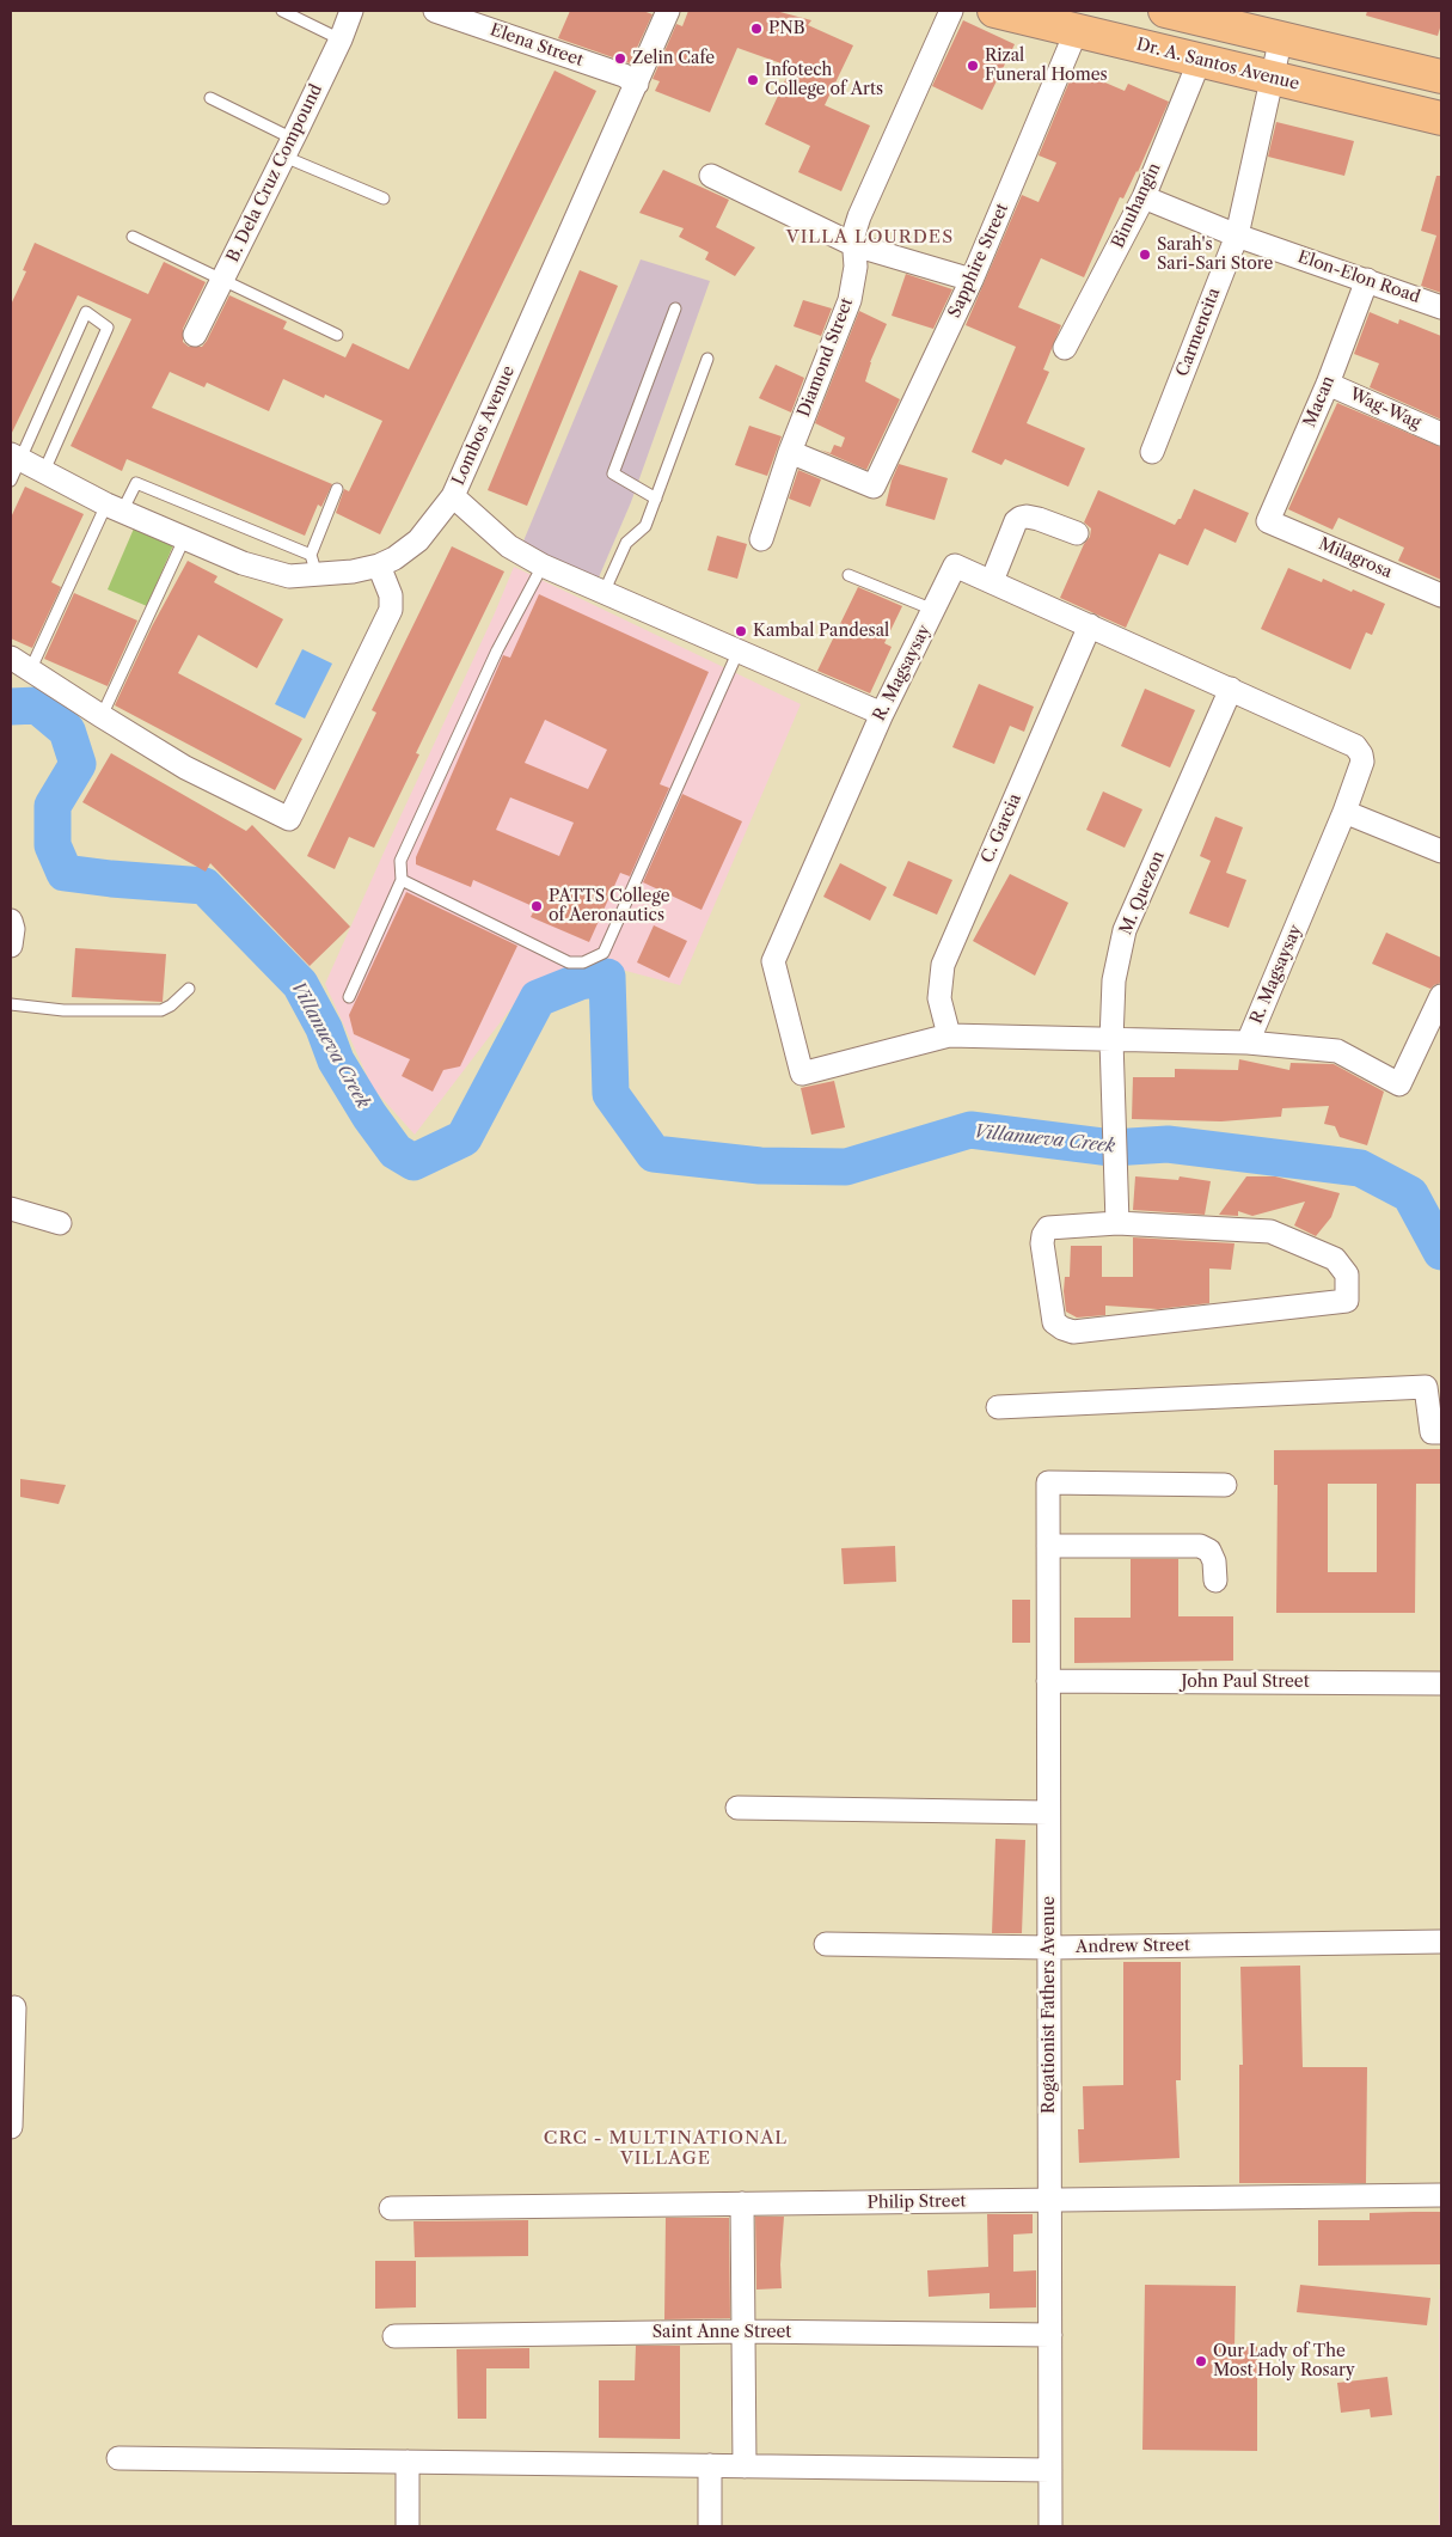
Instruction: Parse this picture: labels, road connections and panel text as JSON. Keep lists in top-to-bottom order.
{
  "streets": {
    "main road": ["Dr. A. Santos Avenue"],
    "street": [
      "Elena Street",
      "B. Dela Cruz Compound",
      "Binuhangin",
      "Sapphire Street",
      "Elon-Elon Road",
      "Carmencita",
      "Diamond Street",
      "Macan",
      "Wag-Wag",
      "Lombos Avenue",
      "Milagrosa",
      "R. Magsaysay",
      "C. Garcia",
      "M. Quezon",
      "John Paul Street",
      "Andrew Street",
      "Rogationist Fathers Avenue",
      "Philip Street",
      "Saint Anne Street"
    ]
  },
  "crossings": [
    ["Elena Street", "Lombos Avenue"],
    ["Dr. A. Santos Avenue", "Binuhangin"],
    ["Dr. A. Santos Avenue", "Sapphire Street"],
    ["Dr. A. Santos Avenue", "Carmencita"],
    ["Binuhangin", "Elon-Elon Road"],
    ["Sapphire Street", "Diamond Street"],
    ["Elon-Elon Road", "Carmencita"],
    ["Elon-Elon Road", "Macan"],
    ["Macan", "Wag-Wag"],
    ["Macan", "Milagrosa"],
    ["Lombos Avenue", "R. Magsaysay"],
    ["R. Magsaysay", "C. Garcia"],
    ["R. Magsaysay", "M. Quezon"],
    ["John Paul Street", "Rogationist Fathers Avenue"],
    ["Andrew Street", "Rogationist Fathers Avenue"],
    ["Rogationist Fathers Avenue", "Philip Street"],
    ["Rogationist Fathers Avenue", "Saint Anne Street"]
  ],
  "districts": ["VILLA LOURDES", "CRC - MULTINATIONAL VILLAGE"],
  "water": ["Villanueva Creek"],
  "places": [
    "PNB",
    "Zelin Cafe",
    "Rizal Funeral Homes",
    "Infotech College of Arts",
    "Sarah's Sari-Sari Store",
    "Kambal Pandesal",
    "PATTS College of Aeronautics",
    "Our Lady of The Most Holy Rosary"
  ]
}
